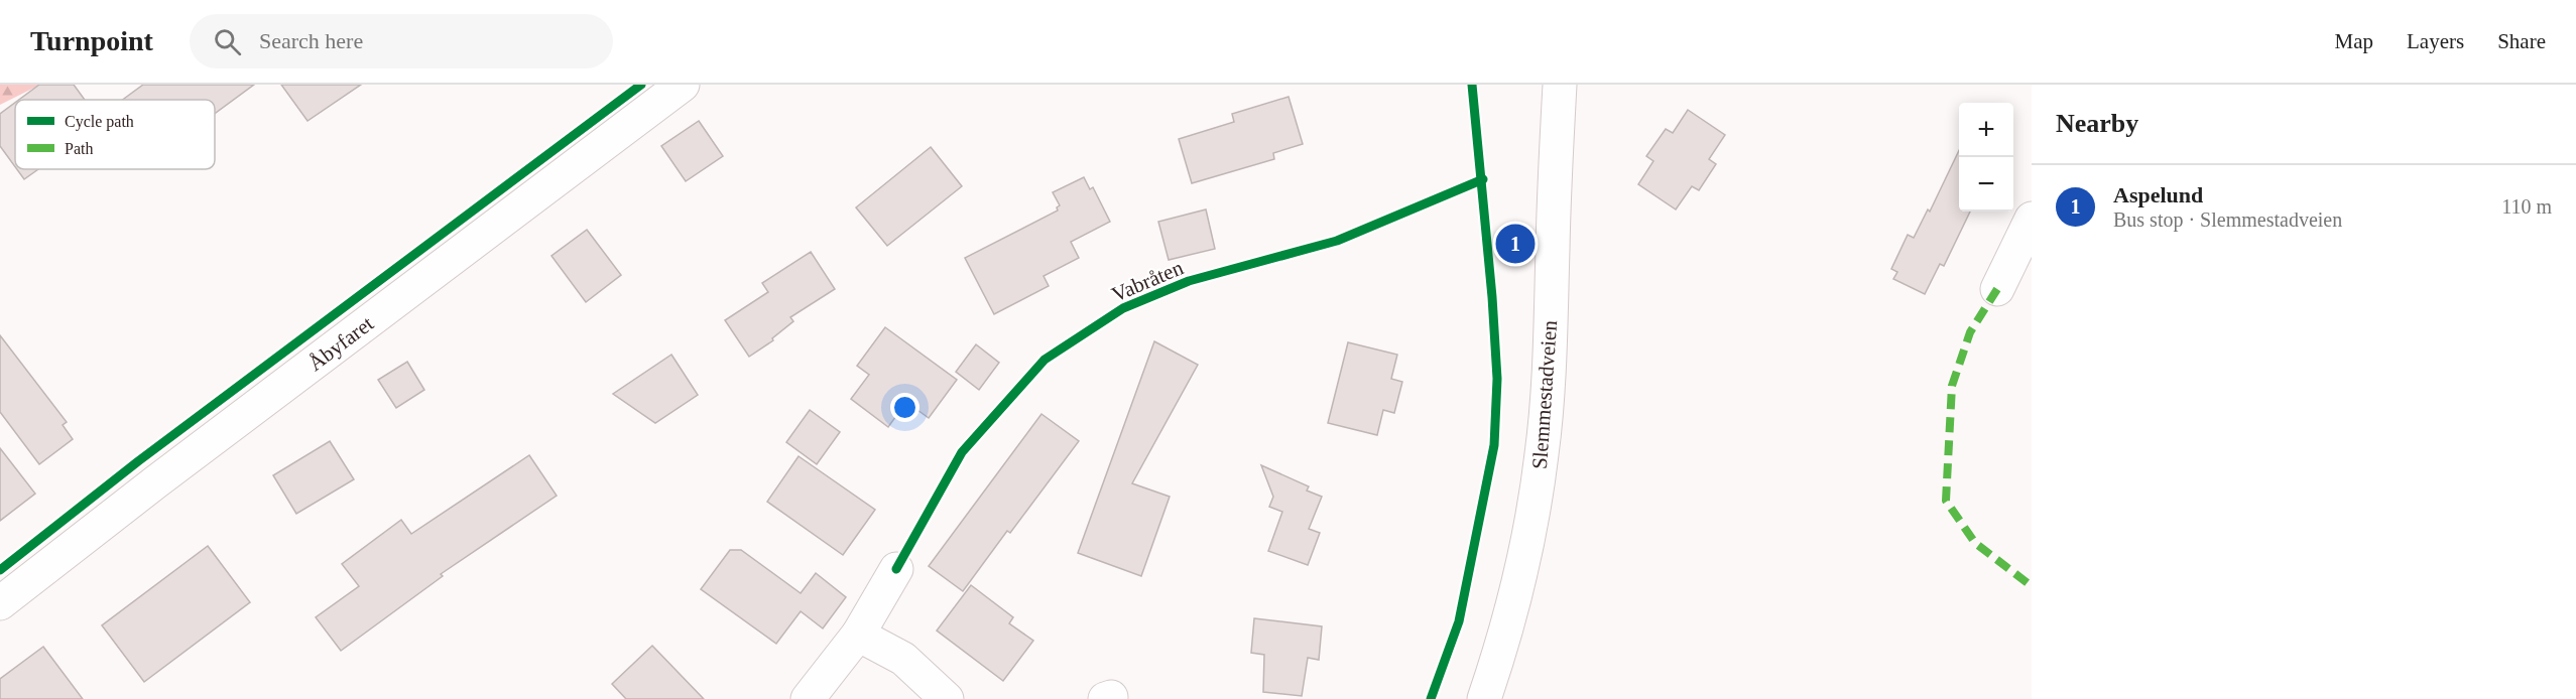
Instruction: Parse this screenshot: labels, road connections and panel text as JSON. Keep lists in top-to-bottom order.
{
  "streets": {
    "street": ["Åbyfaret", "Slemmestadveien"],
    "cycle path": ["Vabråten"]
  },
  "legend": ["Cycle path", "Path"],
  "page": {
    "header": "Turnpoint",
    "search": "Search here",
    "nav": ["Map", "Layers", "Share"],
    "heading": "Nearby",
    "map_buttons": ["+", "−"],
    "list": [
      {
        "mark": "1",
        "name": "Aspelund",
        "note": "Bus stop · Slemmestadveien",
        "value": "110 m"
      }
    ],
    "pins": "1"
  }
}
